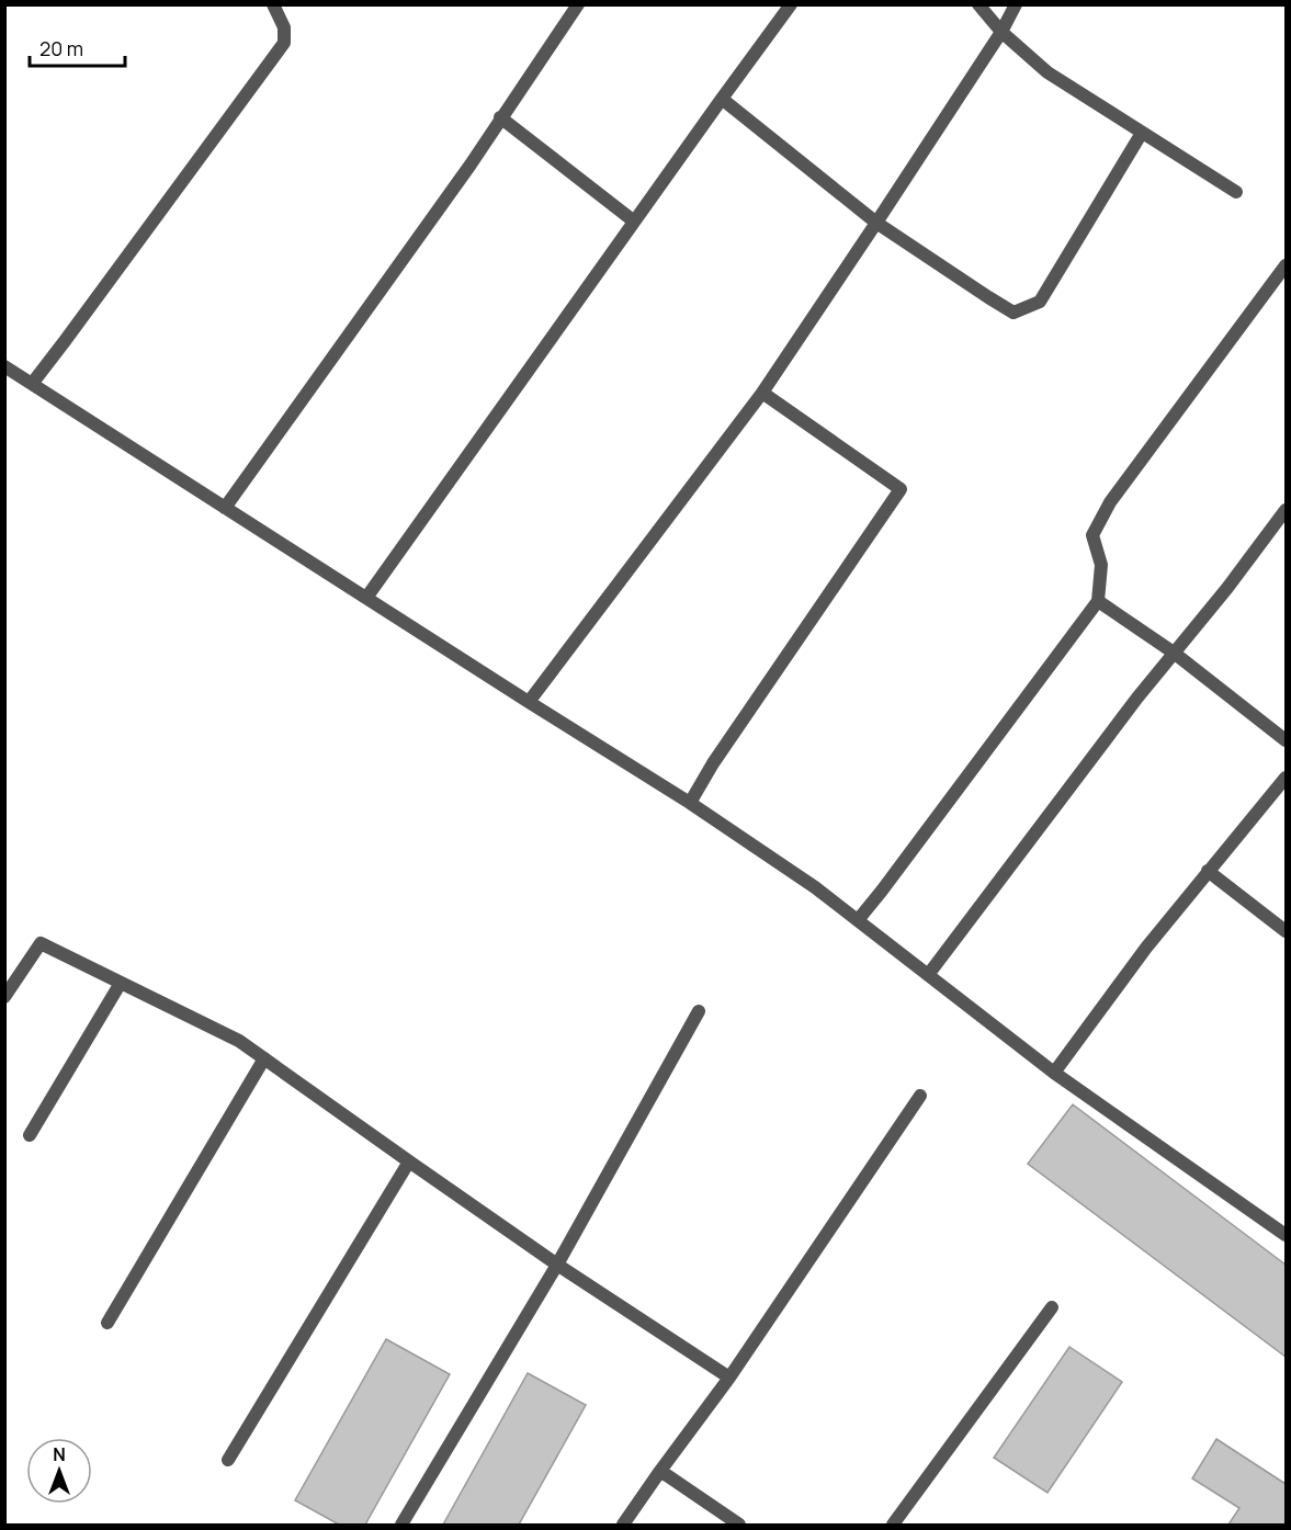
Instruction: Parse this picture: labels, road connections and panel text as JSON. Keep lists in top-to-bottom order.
{
  "scale_bar": "20 m",
  "north": "top"
}
